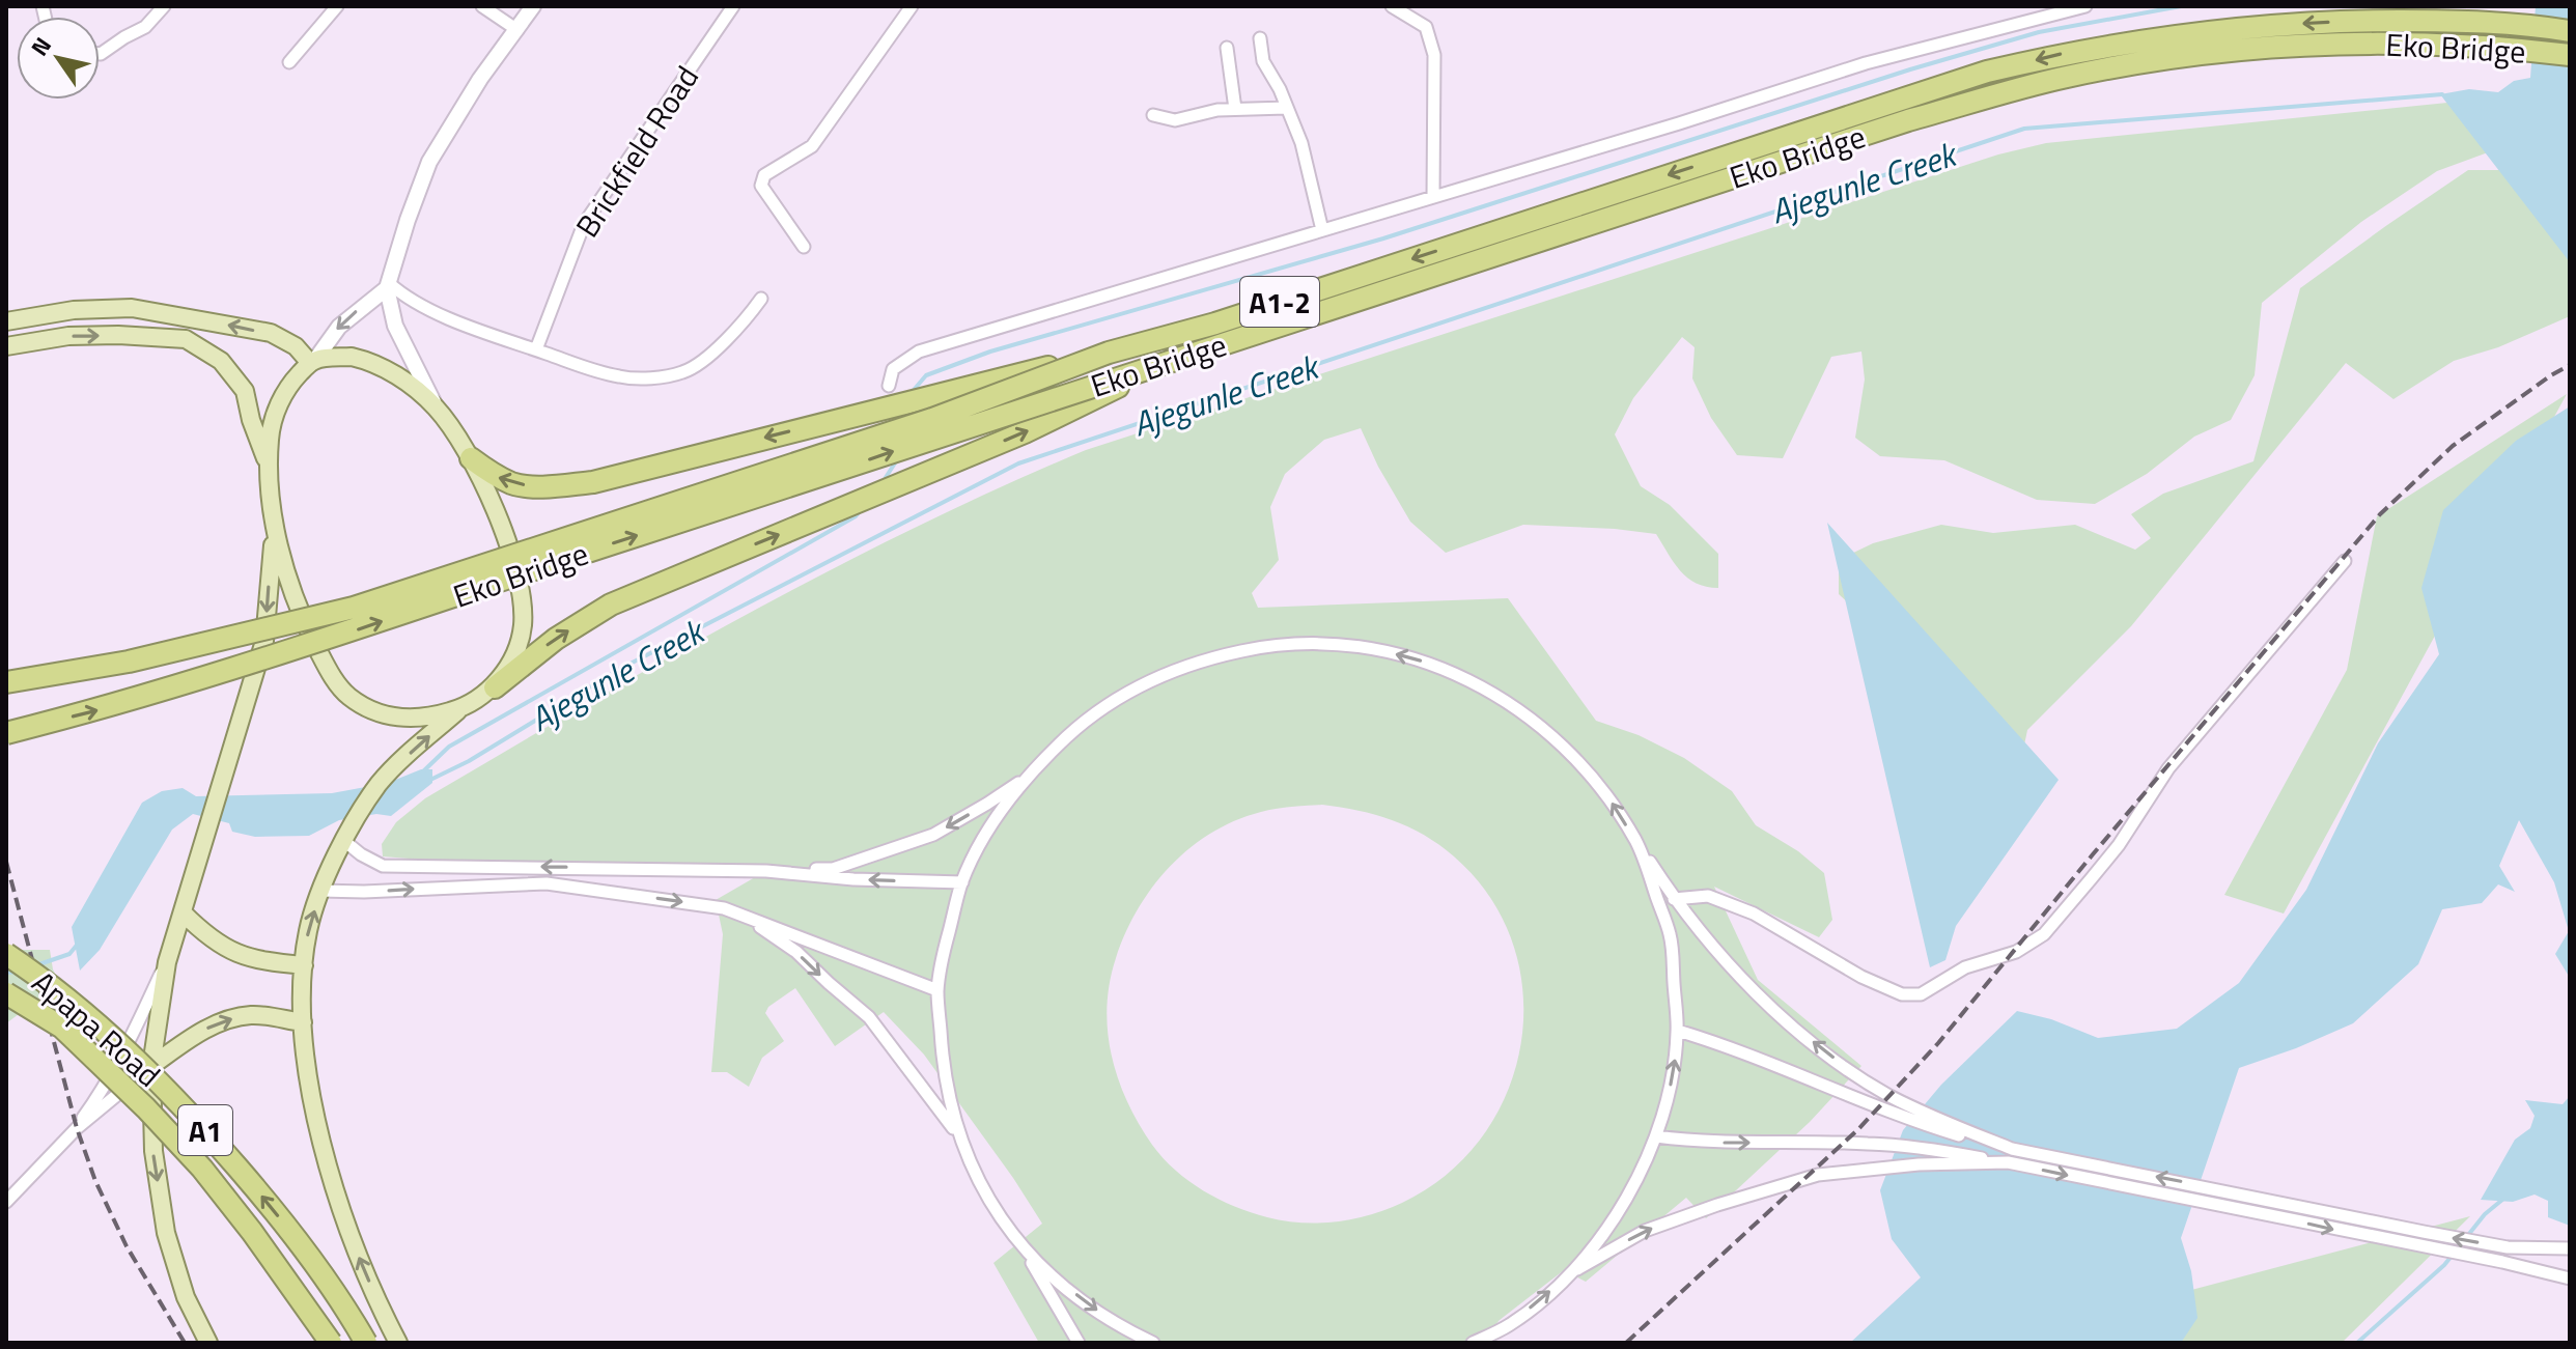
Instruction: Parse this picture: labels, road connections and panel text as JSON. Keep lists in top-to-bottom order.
{
  "streets": {
    "highway": [
      "Eko Bridge",
      "A1-2",
      "Apapa Road",
      "A1"
    ],
    "street": ["Brickfield Road"]
  },
  "water": ["Ajegunle Creek"],
  "north": "top left"
}
